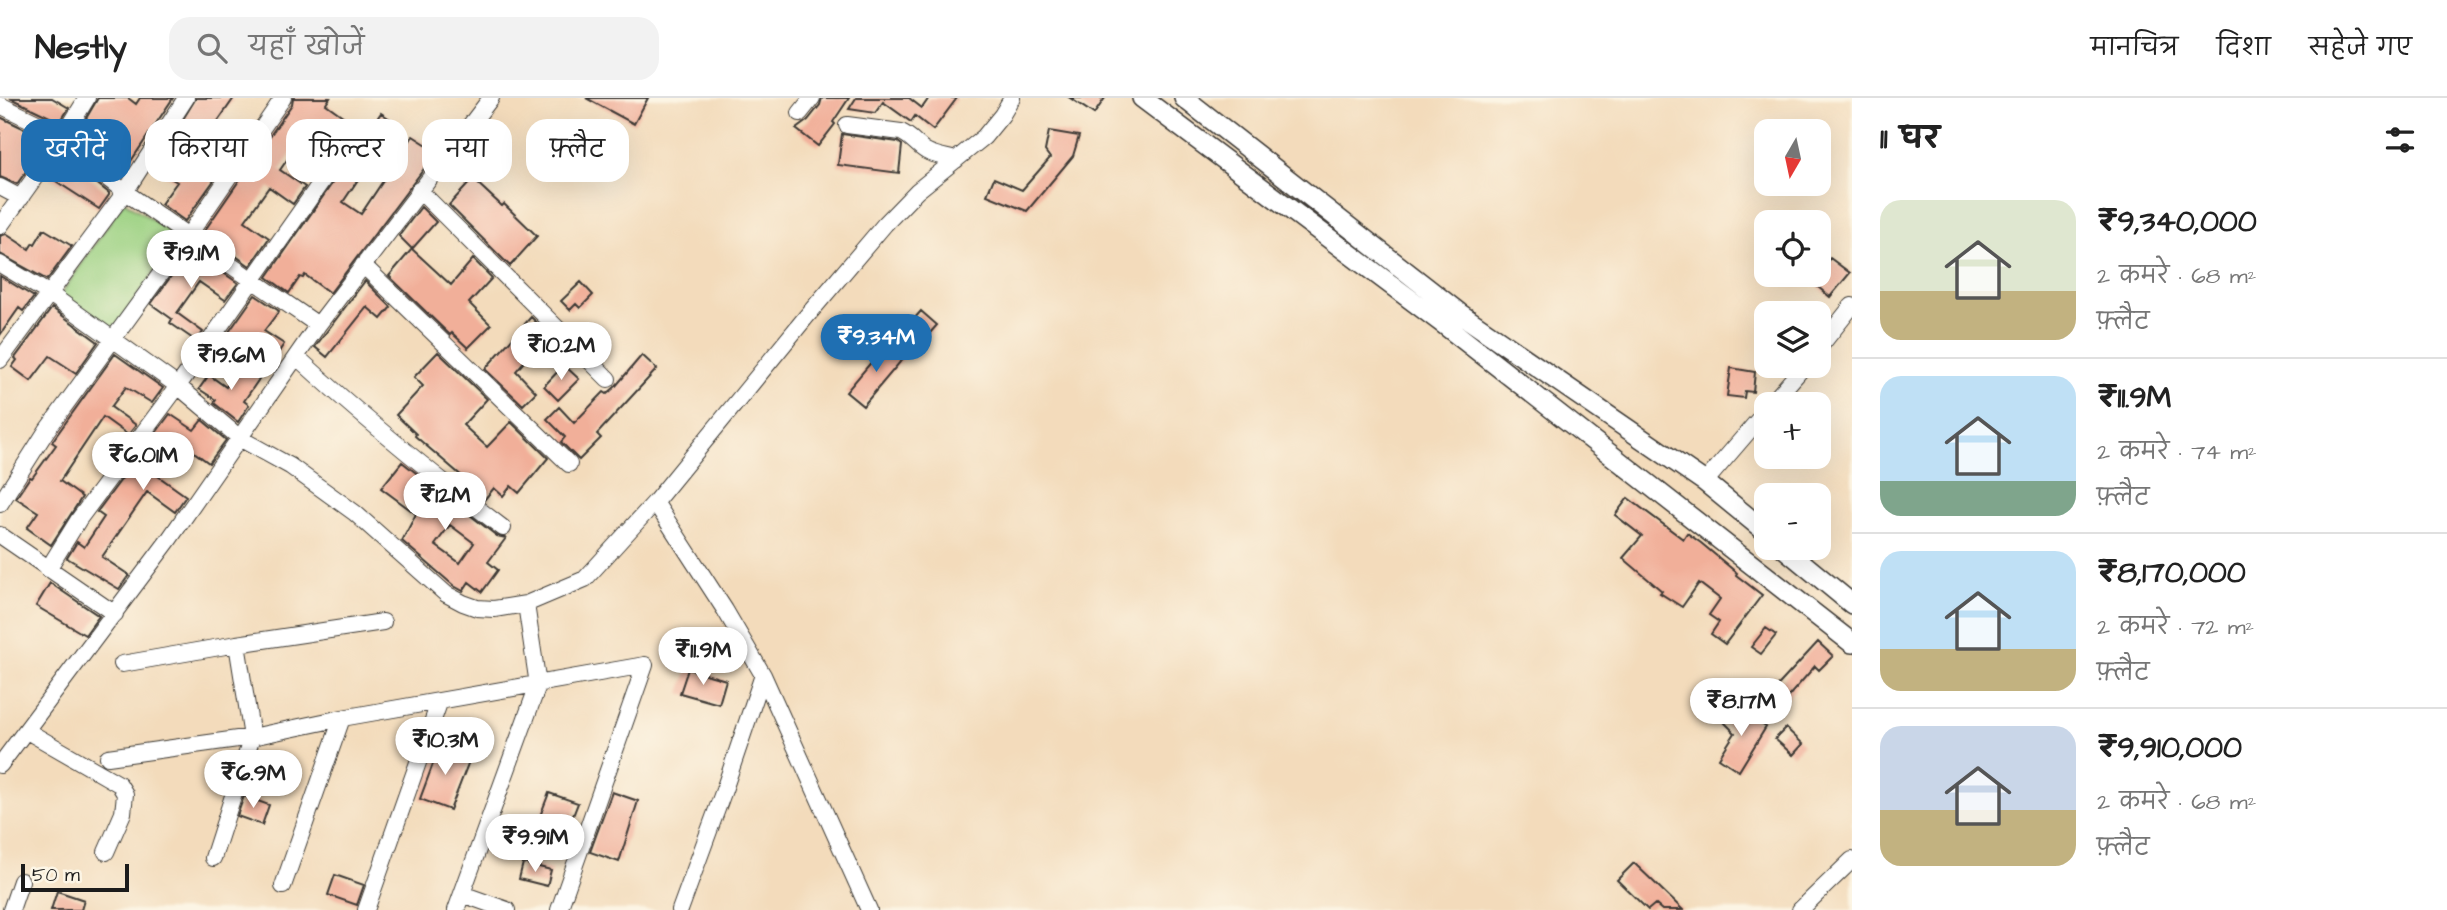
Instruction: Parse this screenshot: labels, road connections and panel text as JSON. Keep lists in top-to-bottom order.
{
  "scale_bar": "50 m",
  "north": "bottom",
  "page": {
    "header": "Nestly",
    "search": "यहाँ खोजें",
    "nav": ["मानचित्र", "दिशा", "सहेजे गए"],
    "heading": "11 घर",
    "map_buttons": ["+", "−"],
    "chip": [
      "खरीदें",
      "किराया",
      "फ़िल्टर",
      "नया",
      "फ़्लैट"
    ],
    "list": [
      {
        "name": "₹9,340,000",
        "note": "2 कमरे · 68 m² · फ़्लैट"
      },
      {
        "name": "₹11.9M",
        "note": "2 कमरे · 74 m² · फ़्लैट"
      },
      {
        "name": "₹8,170,000",
        "note": "2 कमरे · 72 m² · फ़्लैट"
      },
      {
        "name": "₹9,910,000",
        "note": "2 कमरे · 68 m² · फ़्लैट"
      }
    ],
    "price": [
      "₹19.1M",
      "₹9.34M",
      "₹10.2M",
      "₹19.6M",
      "₹6.01M",
      "₹12M",
      "₹11.9M",
      "₹8.17M",
      "₹10.3M",
      "₹6.9M",
      "₹9.91M"
    ],
    "scale": "50 m"
  }
}
